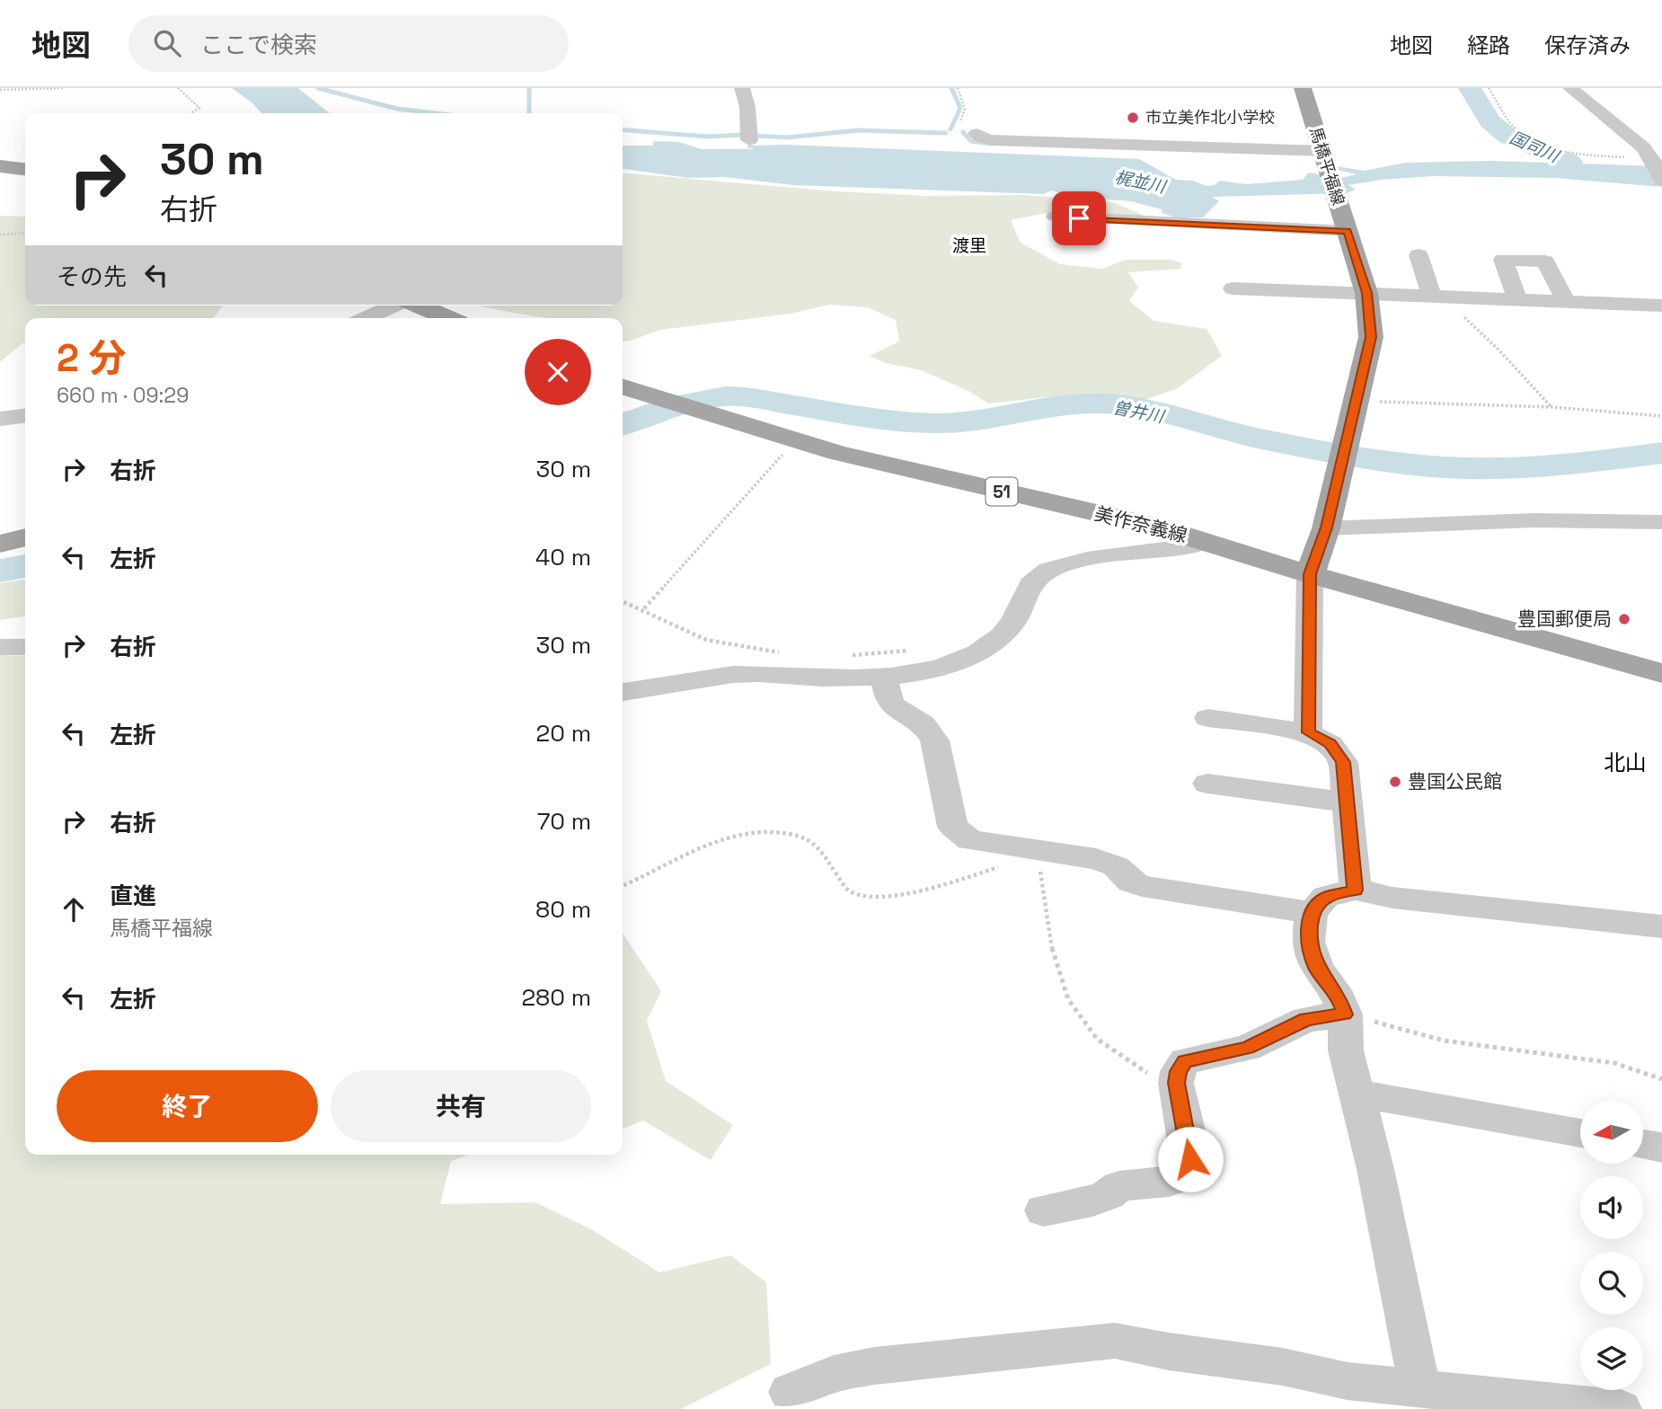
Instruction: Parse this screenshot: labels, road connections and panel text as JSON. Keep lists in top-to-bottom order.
{
  "streets": {
    "main road": ["馬橋平福線", "51", "美作奈義線"]
  },
  "crossings": [
    ["馬橋平福線", "美作奈義線"]
  ],
  "districts": ["渡里", "北山"],
  "water": ["国司川", "梶並川", "曽井川"],
  "places": ["市立美作北小学校", "豊国郵便局", "豊国公民館"],
  "north": "left",
  "page": {
    "header": "地図",
    "search": "ここで検索",
    "nav": ["地図", "経路", "保存済み"],
    "turn": ["30 m", "右折"],
    "then": "その先",
    "heading": ["2 分", "660 m · 09:29"],
    "list": [
      {
        "name": "右折",
        "value": "30 m"
      },
      {
        "name": "左折",
        "value": "40 m"
      },
      {
        "name": "右折",
        "value": "30 m"
      },
      {
        "name": "左折",
        "value": "20 m"
      },
      {
        "name": "右折",
        "value": "70 m"
      },
      {
        "name": "直進",
        "note": "馬橋平福線",
        "value": "80 m"
      },
      {
        "name": "左折",
        "value": "280 m"
      }
    ],
    "buttons": ["終了", "共有"]
  }
}
